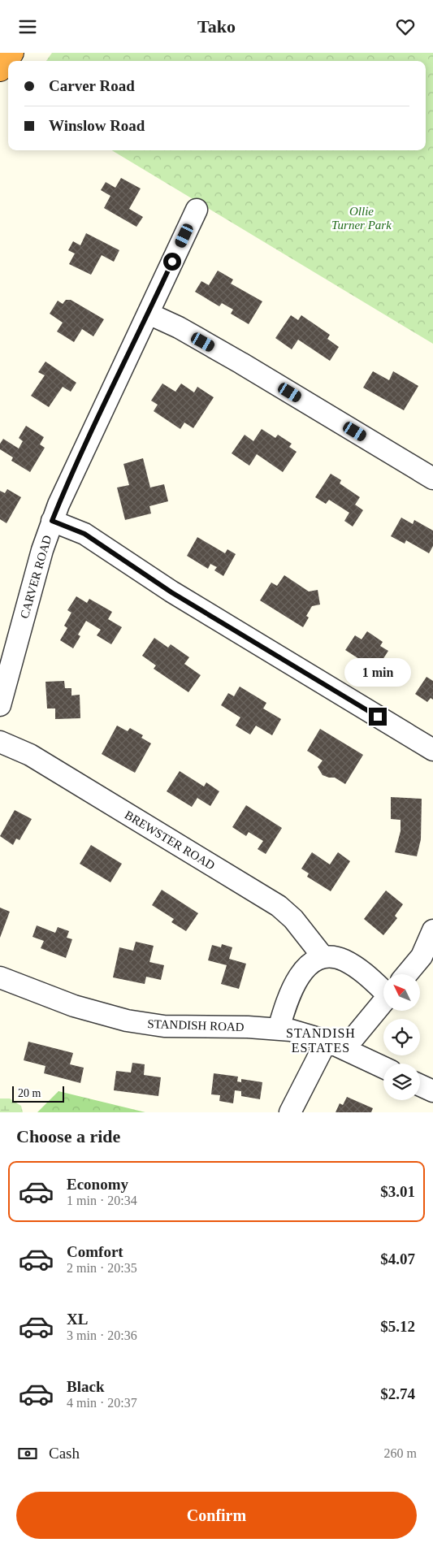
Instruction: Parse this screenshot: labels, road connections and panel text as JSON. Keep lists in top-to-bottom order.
{
  "streets": {
    "street": ["CARVER ROAD", "BREWSTER ROAD", "STANDISH ROAD"]
  },
  "districts": ["STANDISH ESTATES"],
  "parks": ["Ollie Turner Park"],
  "scale_bar": "20 m",
  "north": "top left",
  "page": {
    "header": "Tako",
    "banner": ["Carver Road", "Winslow Road"],
    "bubble": "1 min",
    "scale": "20 m",
    "heading": "Choose a ride",
    "list": [
      {
        "name": "Economy",
        "note": "1 min · 20:34",
        "value": "$3.01"
      },
      {
        "name": "Comfort",
        "note": "2 min · 20:35",
        "value": "$4.07"
      },
      {
        "name": "XL",
        "note": "3 min · 20:36",
        "value": "$5.12"
      },
      {
        "name": "Black",
        "note": "4 min · 20:37",
        "value": "$2.74"
      }
    ],
    "pay": ["Cash", "260 m"],
    "buttons": "Confirm"
  }
}
